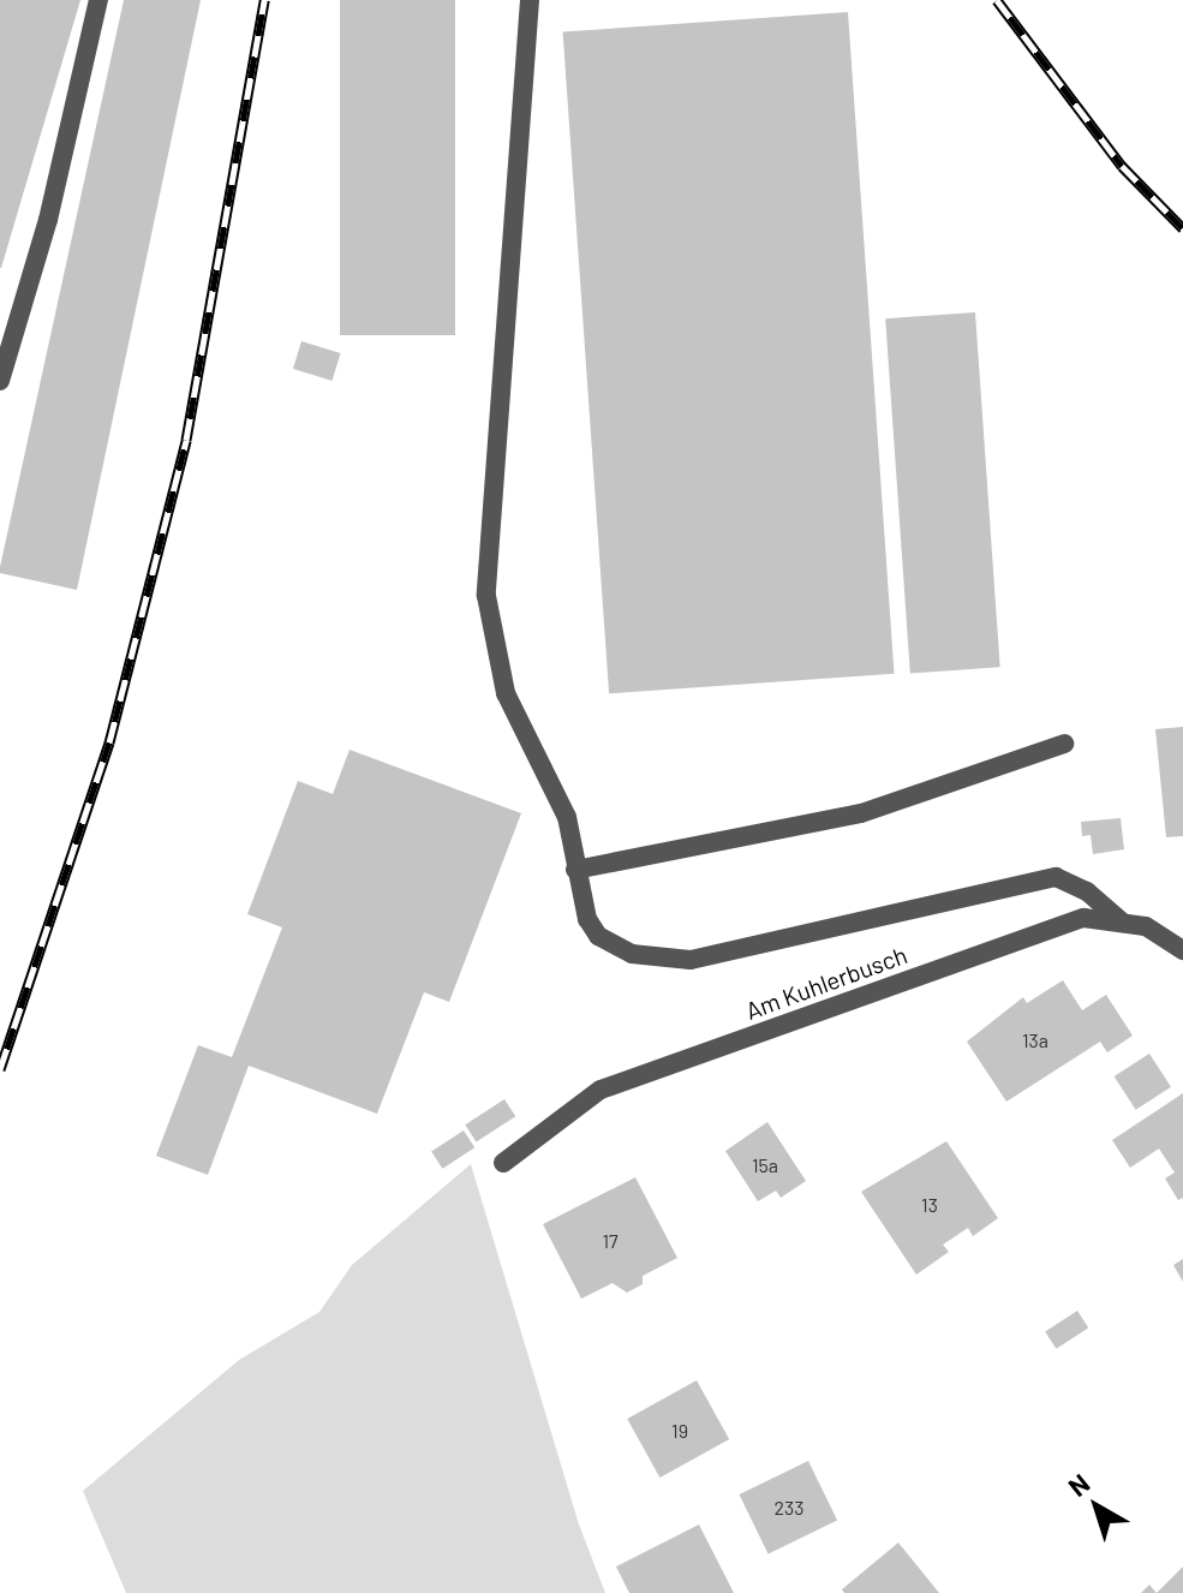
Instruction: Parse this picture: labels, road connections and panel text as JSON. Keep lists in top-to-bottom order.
{
  "streets": {
    "street": ["Am Kuhlerbusch"]
  },
  "house_numbers": [
    "13a",
    "15a",
    "13",
    "17",
    "19",
    "233"
  ],
  "north": "top left"
}
